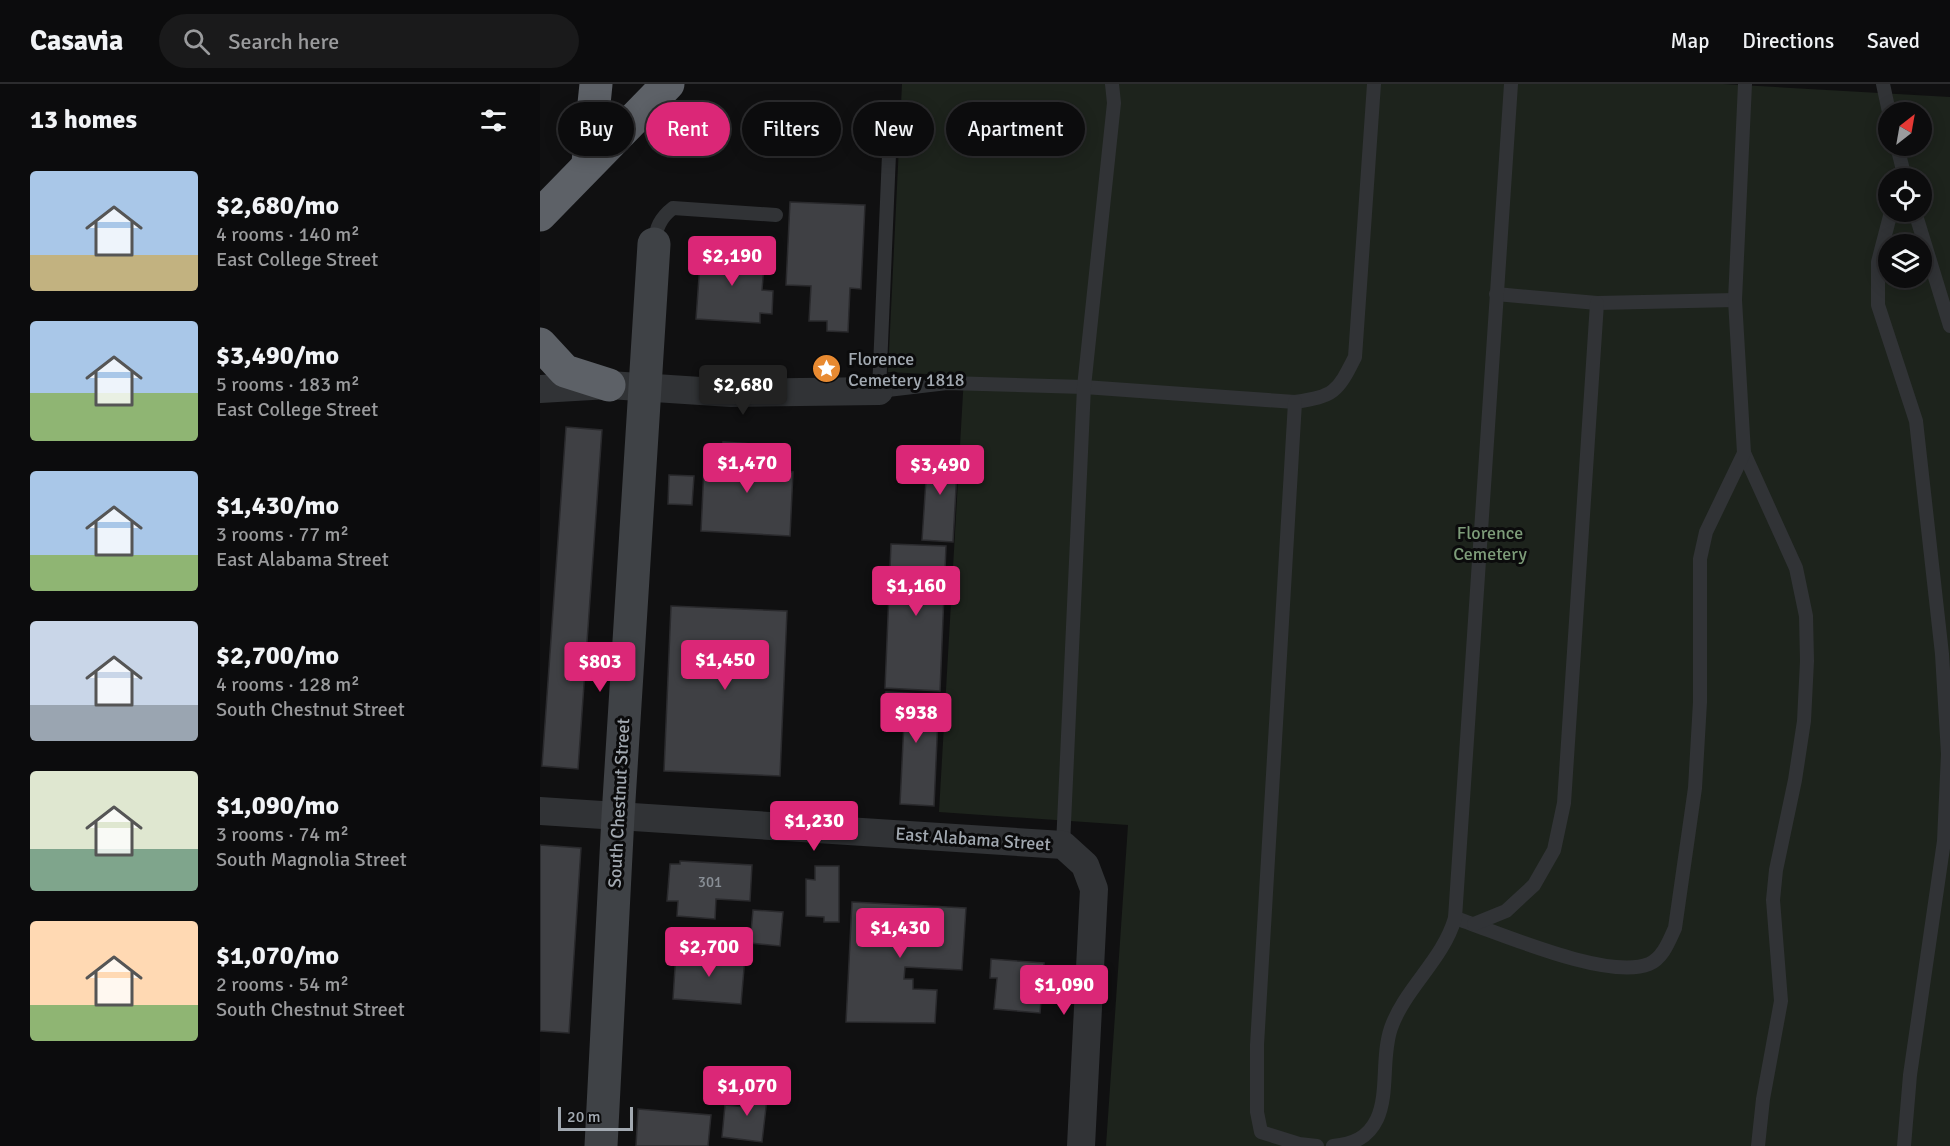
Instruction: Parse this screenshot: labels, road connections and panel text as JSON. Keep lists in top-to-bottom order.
{
  "streets": {
    "street": ["South Chestnut Street", "East Alabama Street"]
  },
  "crossings": [
    ["South Chestnut Street", "East Alabama Street"]
  ],
  "parks": ["Florence Cemetery"],
  "places": {
    "place": ["Florence Cemetery 1818"]
  },
  "house_numbers": ["301"],
  "scale_bar": "20 m",
  "north": "top right",
  "page": {
    "header": "Casavia",
    "search": "Search here",
    "nav": ["Map", "Directions", "Saved"],
    "heading": "13 homes",
    "chip": [
      "Buy",
      "Rent",
      "Filters",
      "New",
      "Apartment"
    ],
    "list": [
      {
        "name": "$2,680/mo",
        "note": "4 rooms · 140 m² · East College Street"
      },
      {
        "name": "$3,490/mo",
        "note": "5 rooms · 183 m² · East College Street"
      },
      {
        "name": "$1,430/mo",
        "note": "3 rooms · 77 m² · East Alabama Street"
      },
      {
        "name": "$2,700/mo",
        "note": "4 rooms · 128 m² · South Chestnut Street"
      },
      {
        "name": "$1,090/mo",
        "note": "3 rooms · 74 m² · South Magnolia Street"
      },
      {
        "name": "$1,070/mo",
        "note": "2 rooms · 54 m² · South Chestnut Street"
      }
    ],
    "price": [
      "$2,190",
      "$2,680",
      "$1,470",
      "$3,490",
      "$1,160",
      "$1,450",
      "$803",
      "$938",
      "$1,230",
      "$1,430",
      "$2,700",
      "$1,090",
      "$1,070"
    ],
    "scale": "20 m"
  }
}
